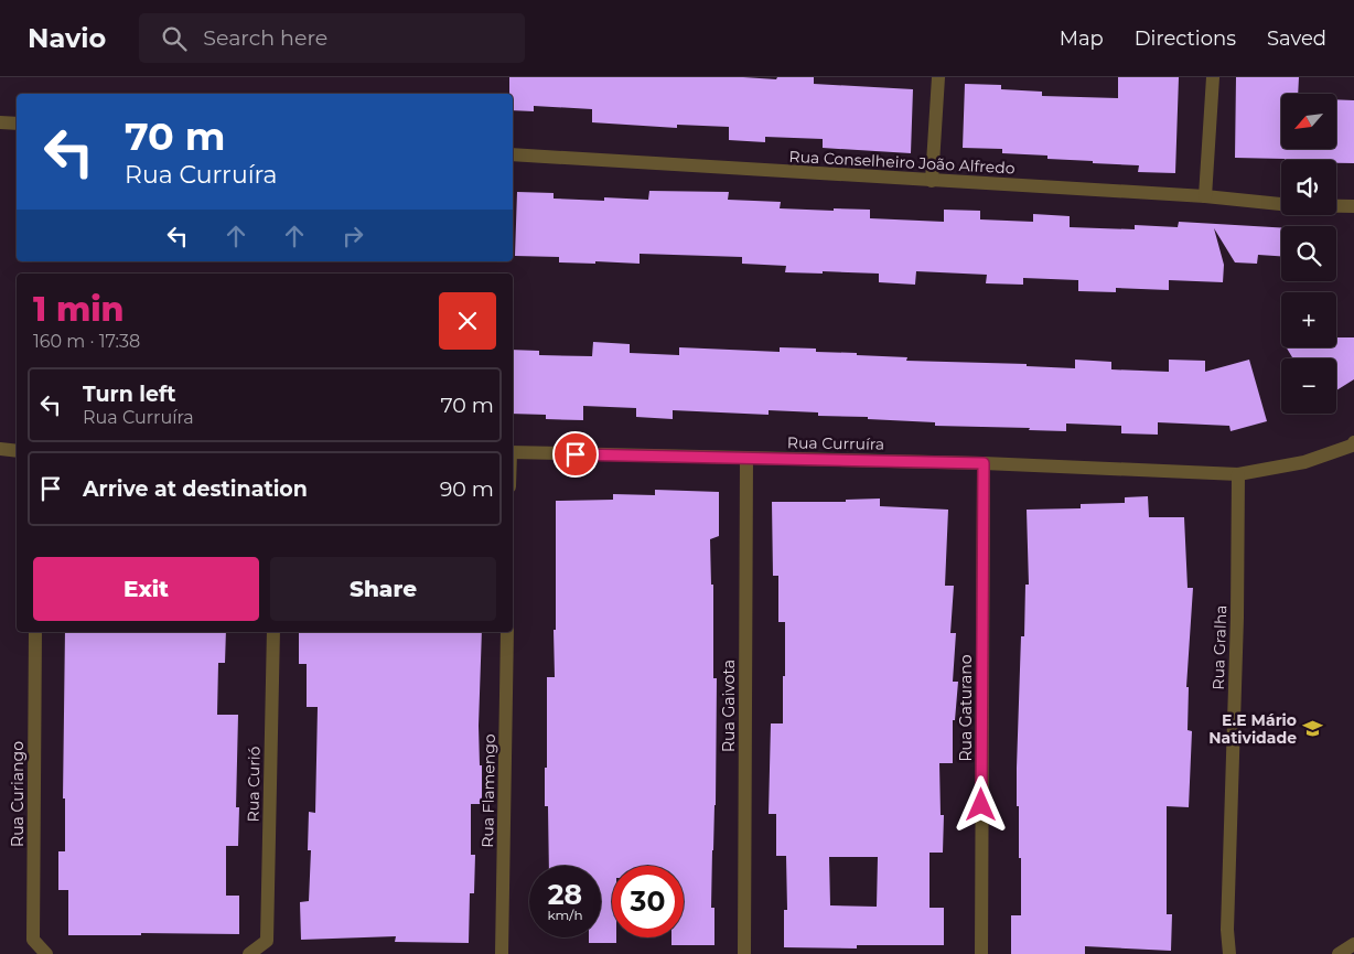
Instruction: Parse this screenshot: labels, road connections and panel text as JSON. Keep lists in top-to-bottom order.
{
  "streets": {
    "street": [
      "Rua Conselheiro João Alfredo",
      "Rua Curruíra",
      "Rua Gralha",
      "Rua Gaivota",
      "Rua Gaturano",
      "Rua Curió",
      "Rua Flamengo",
      "Rua Curiango"
    ]
  },
  "crossings": [
    ["Rua Curruíra", "Rua Gralha"],
    ["Rua Curruíra", "Rua Gaivota"],
    ["Rua Curruíra", "Rua Gaturano"]
  ],
  "places": {
    "school or university": ["E.E Mário Natividade"]
  },
  "north": "bottom left",
  "page": {
    "header": "Navio",
    "search": "Search here",
    "nav": ["Map", "Directions", "Saved"],
    "map_buttons": ["+", "−"],
    "turn": ["70 m", "Rua Curruíra"],
    "heading": ["1 min", "160 m · 17:38"],
    "list": [
      {
        "name": "Turn left",
        "note": "Rua Curruíra",
        "value": "70 m"
      },
      {
        "name": "Arrive at destination",
        "value": "90 m"
      }
    ],
    "buttons": ["Exit", "Share"],
    "speed": "28 km/h",
    "limit": "30"
  }
}
